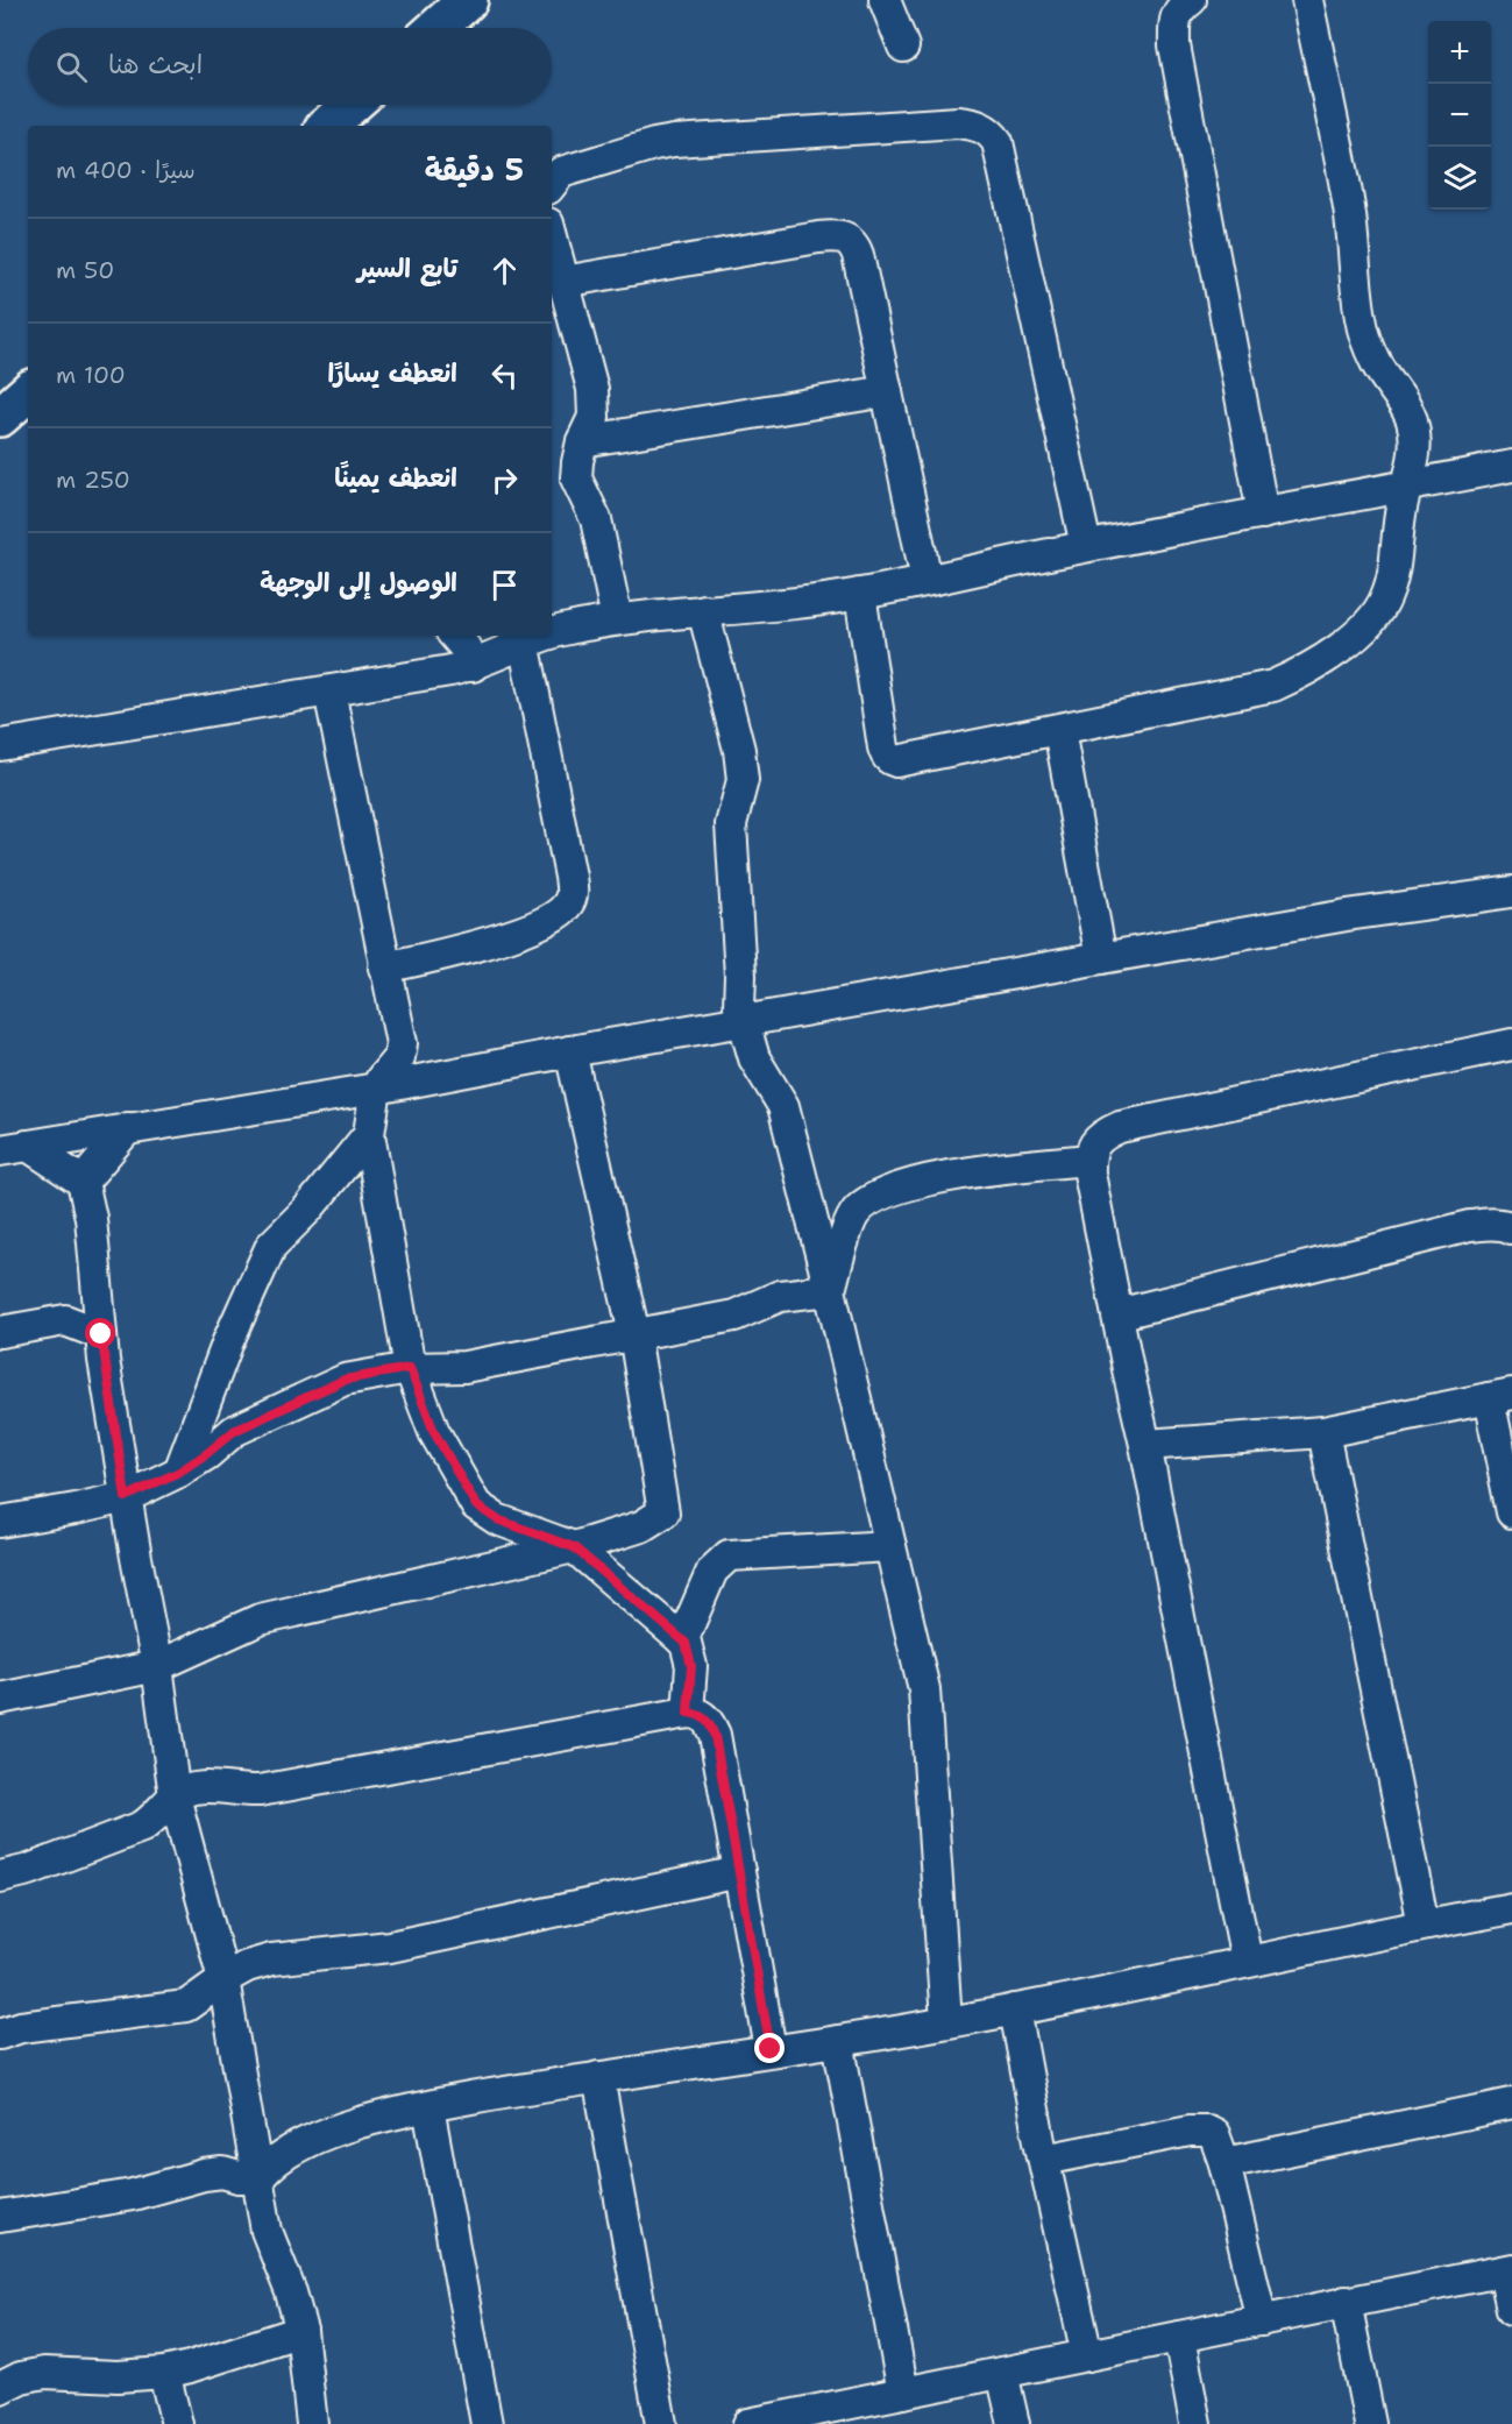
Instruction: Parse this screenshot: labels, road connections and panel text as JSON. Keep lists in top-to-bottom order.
{
  "page": {
    "map_buttons": ["+", "−"],
    "search": "ابحث هنا",
    "heading": ["5 دقيقة", "سيرًا · 400 m"],
    "list": [
      ["تابع السير", "50 m"],
      ["انعطف يسارًا", "100 m"],
      ["انعطف يمينًا", "250 m"],
      "الوصول إلى الوجهة"
    ]
  }
}
